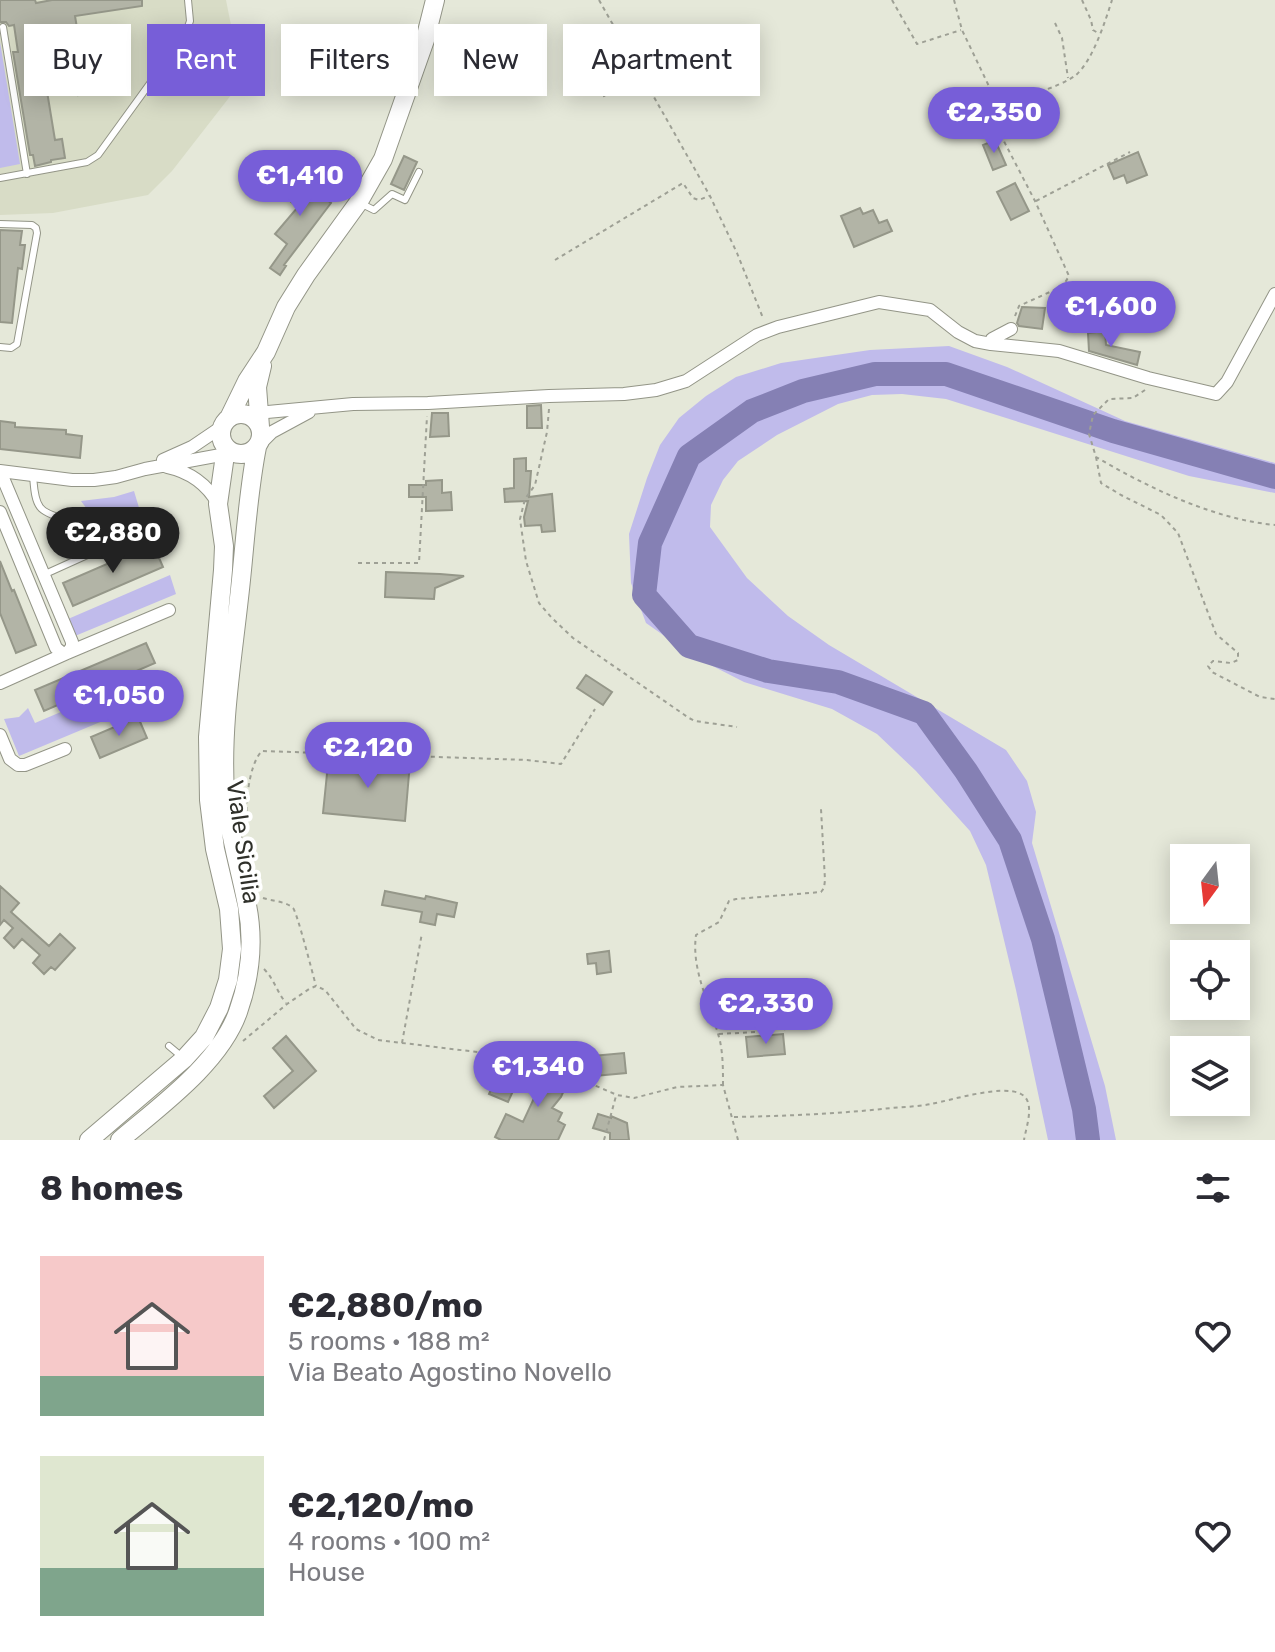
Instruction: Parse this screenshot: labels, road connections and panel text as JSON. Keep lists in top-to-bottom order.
{
  "streets": {
    "main road": ["Viale Sicilia"]
  },
  "north": "bottom",
  "page": {
    "chip": [
      "Buy",
      "Rent",
      "Filters",
      "New",
      "Apartment"
    ],
    "price": [
      "€2,350",
      "€1,410",
      "€1,600",
      "€2,880",
      "€1,050",
      "€2,120",
      "€2,330",
      "€1,340"
    ],
    "heading": "8 homes",
    "list": [
      {
        "name": "€2,880/mo",
        "note": "5 rooms · 188 m² · Via Beato Agostino Novello"
      },
      {
        "name": "€2,120/mo",
        "note": "4 rooms · 100 m² · House"
      }
    ]
  }
}
